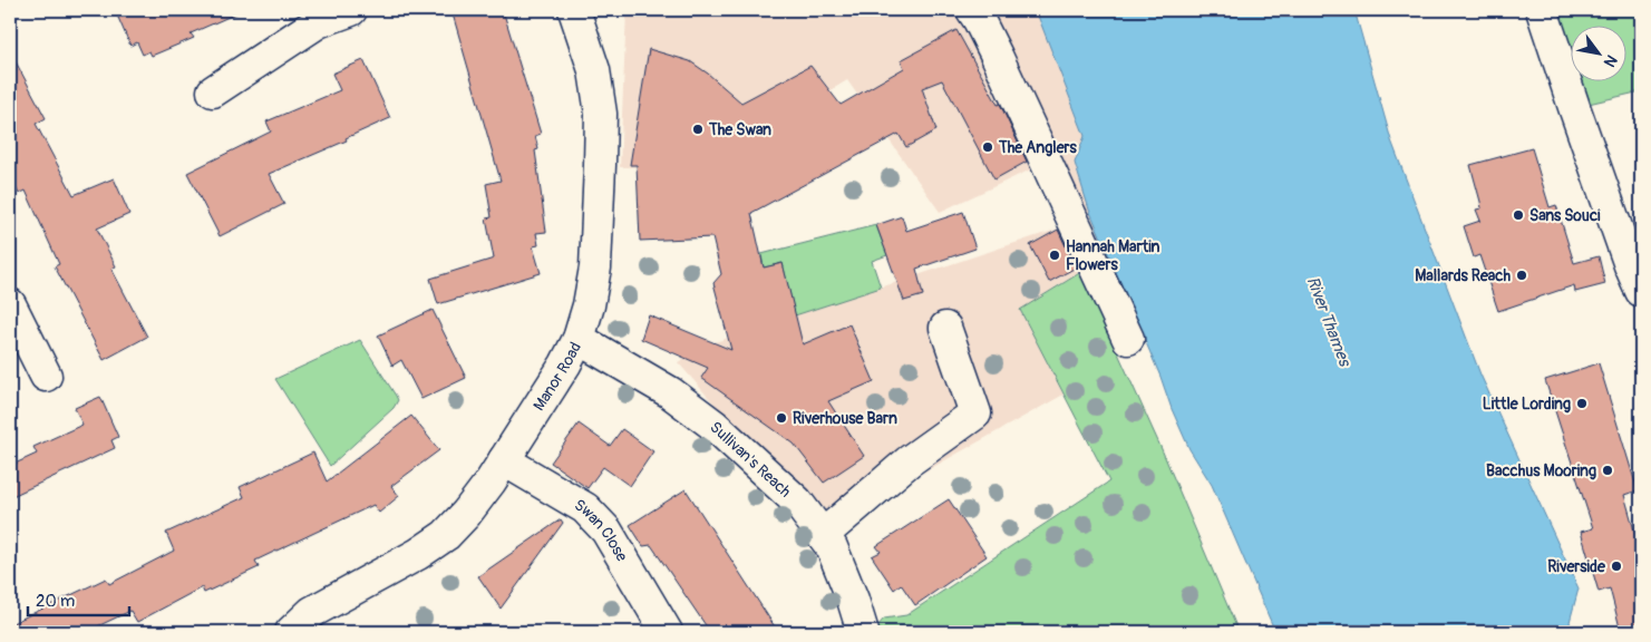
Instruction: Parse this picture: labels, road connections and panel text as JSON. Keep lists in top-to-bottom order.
{
  "streets": {
    "street": ["Manor Road", "Sullivan's Reach", "Swan Close"]
  },
  "crossings": [
    ["Manor Road", "Sullivan's Reach"],
    ["Manor Road", "Swan Close"]
  ],
  "water": ["River Thames"],
  "places": [
    "The Swan",
    "The Anglers",
    "Sans Souci",
    "Hannah Martin Flowers",
    "Mallards Reach",
    "Little Lording",
    "Riverhouse Barn",
    "Bacchus Mooring",
    "Riverside"
  ],
  "scale_bar": "20 m",
  "north": "bottom right"
}
